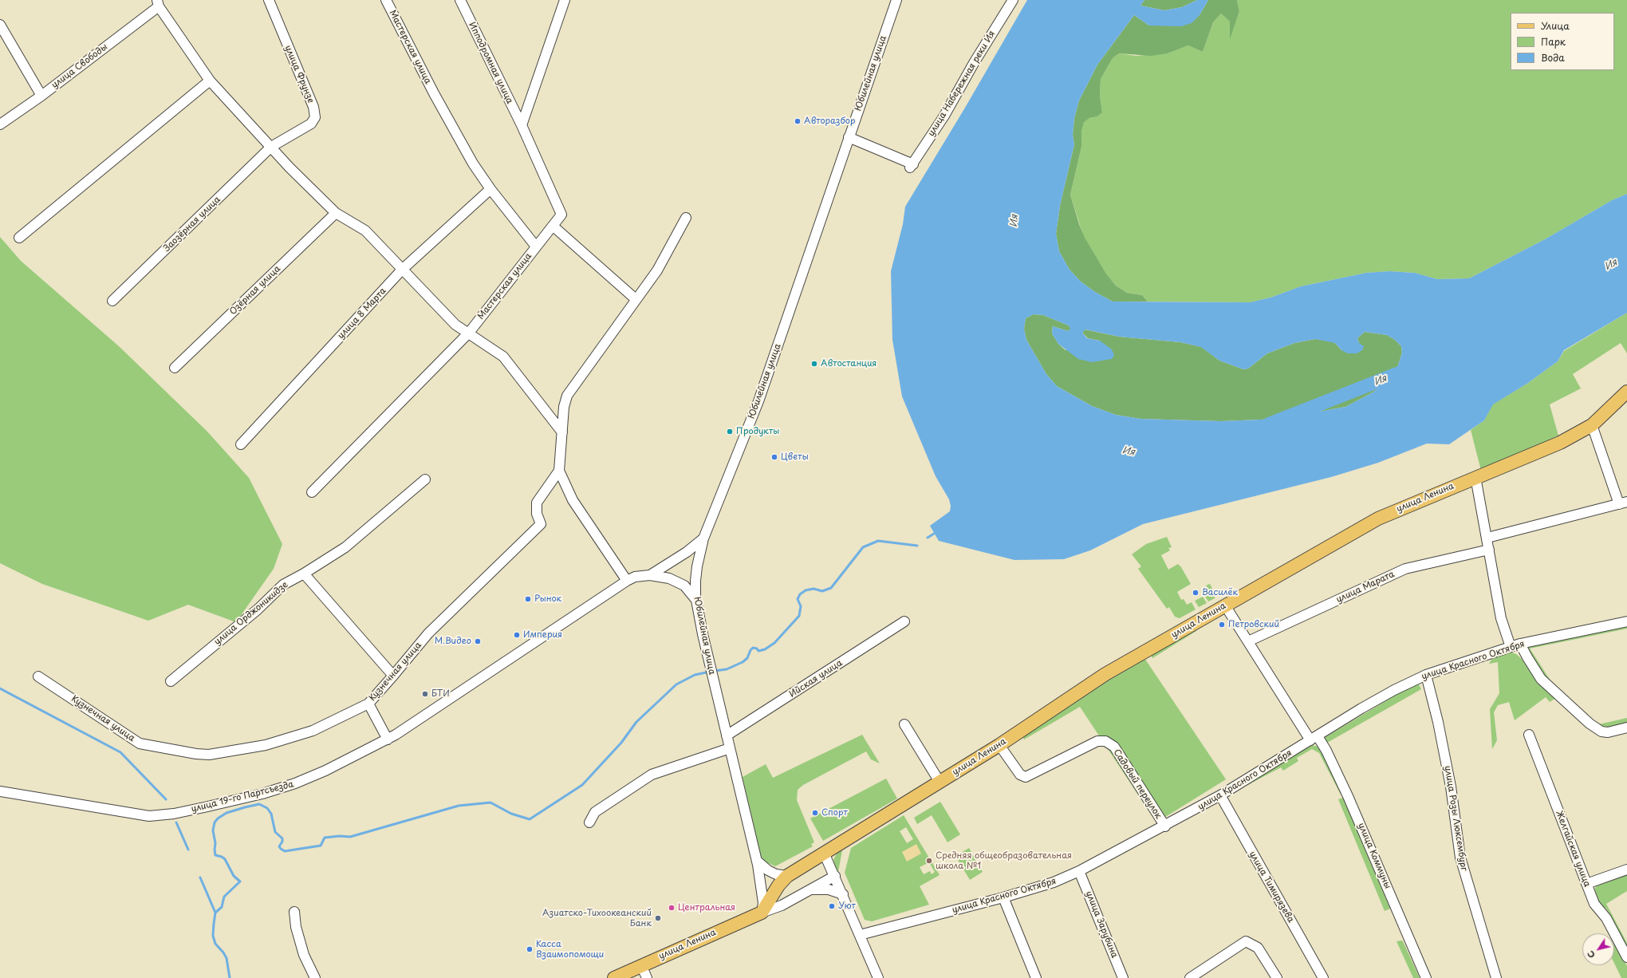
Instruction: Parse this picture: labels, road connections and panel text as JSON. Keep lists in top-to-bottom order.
{
  "streets": {
    "main road": ["улица Ленина"],
    "street": [
      "Мастерская улица",
      "Ипподромная улица",
      "улица Свободы",
      "Юбилейная улица",
      "улица Фрунзе",
      "улица Набережная реки Ия",
      "Заозёрная улица",
      "Озёрная улица",
      "улица 8 Марта",
      "улица Марата",
      "улица Орджоникидзе",
      "улица Красного Октября",
      "Кузнечная улица",
      "Ийская улица",
      "Садовый переулок",
      "улица 19-го Партсъезда",
      "улица Розы Люксембург",
      "Желгайская улица",
      "улица Коммуны",
      "улица Тимирязева",
      "улица Зарубина"
    ]
  },
  "crossings": [
    ["Мастерская улица", "улица 8 Марта"],
    ["Юбилейная улица", "улица Набережная реки Ия"],
    ["Юбилейная улица", "улица Ленина"],
    ["Юбилейная улица", "Ийская улица"],
    ["Юбилейная улица", "улица 19-го Партсъезда"],
    ["улица Фрунзе", "Заозёрная улица"],
    ["улица Ленина", "Садовый переулок"],
    ["улица Ленина", "улица Коммуны"],
    ["улица Марата", "улица Коммуны"],
    ["улица Красного Октября", "Садовый переулок"],
    ["улица Красного Октября", "улица Розы Люксембург"],
    ["улица Красного Октября", "улица Коммуны"],
    ["улица Красного Октября", "улица Тимирязева"],
    ["улица Красного Октября", "улица Зарубина"]
  ],
  "water": ["Ия"],
  "places": [
    "Авторазбор",
    "Автостанция",
    "Продукты",
    "Цветы",
    "Василёк",
    "Рынок",
    "Петровский",
    "Империя",
    "М.Видео",
    "БТИ",
    "Спорт",
    "Средняя общеобразовательная школа №1",
    "Уют",
    "Центральная",
    "Азиатско-Тихоокеанский Банк",
    "Касса Взаимопомощи"
  ],
  "legend": ["Улица", "Парк", "Вода"],
  "north": "bottom left"
}
